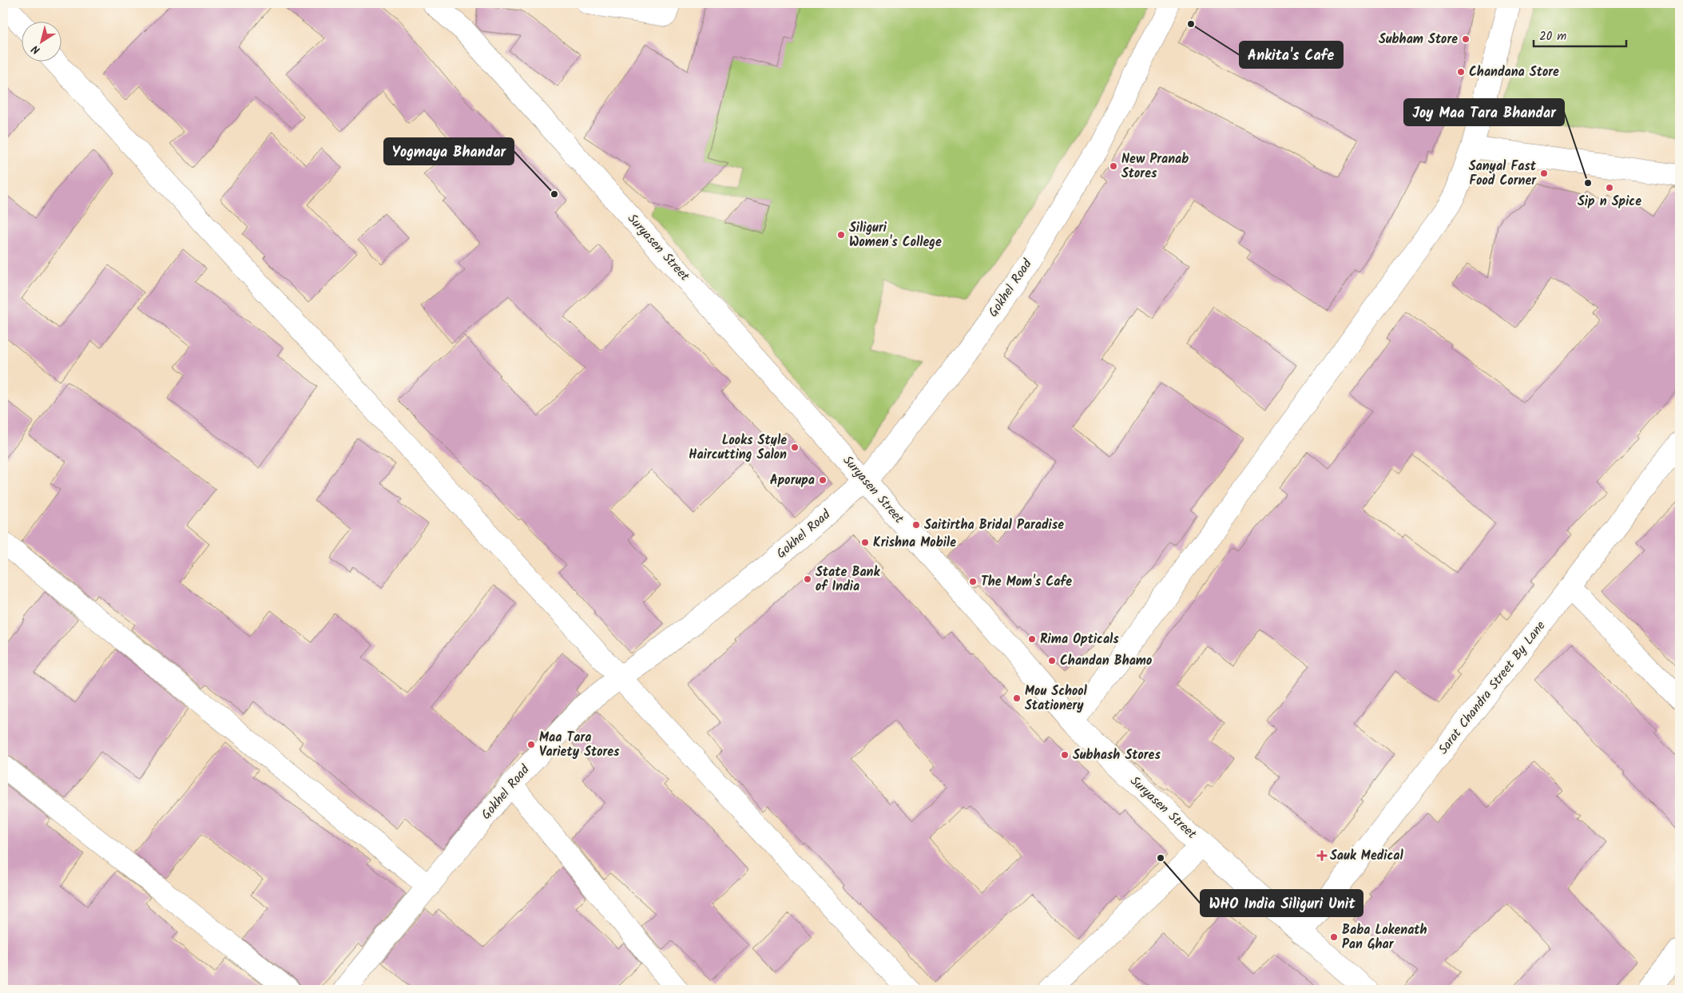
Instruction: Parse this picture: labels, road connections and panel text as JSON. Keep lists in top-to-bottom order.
{
  "streets": {
    "street": ["Suryasen Street", "Gokhel Road", "Sarat Chandra Street By Lane"]
  },
  "crossings": [
    ["Suryasen Street", "Gokhel Road"],
    ["Suryasen Street", "Sarat Chandra Street By Lane"]
  ],
  "places": {
    "other": [
      "Ankita's Cafe",
      "Subham Store",
      "Chandana Store",
      "New Pranab Stores",
      "Sanyal Fast Food Corner",
      "Joy Maa Tara Bhandar",
      "Sip n Spice",
      "Yogmaya Bhandar",
      "Siliguri Women's College",
      "Looks Style Haircutting Salon",
      "Aporupa",
      "Saitirtha Bridal Paradise",
      "Krishna Mobile",
      "State Bank of India",
      "The Mom's Cafe",
      "Rima Opticals",
      "Chandan Bhamo",
      "Mou School Stationery",
      "Maa Tara Variety Stores",
      "Subhash Stores",
      "WHO India Siliguri Unit",
      "Baba Lokenath Pan Ghar"
    ],
    "health": ["Sauk Medical"]
  },
  "scale_bar": "20 m",
  "north": "bottom left"
}
